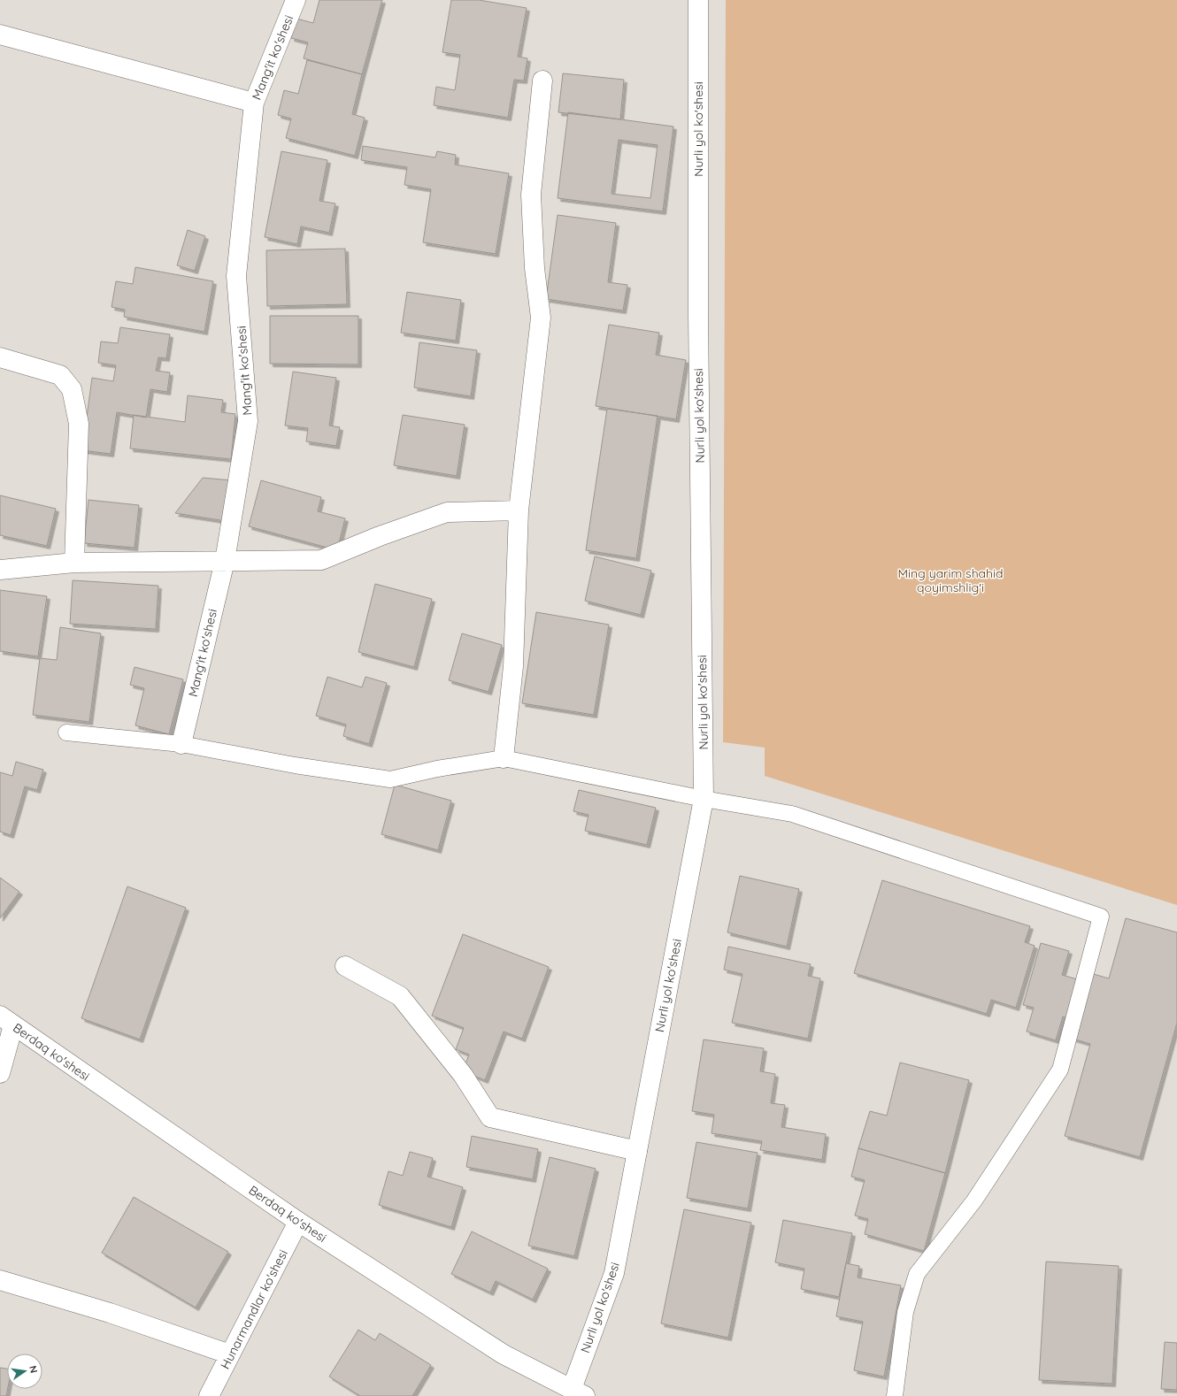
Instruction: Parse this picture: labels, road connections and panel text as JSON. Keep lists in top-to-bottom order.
{
  "streets": {
    "street": [
      "Mang'it ko'shesi",
      "Nurli yol ko'shesi",
      "Berdaq ko'shesi",
      "Hunarmandlar ko'shesi"
    ]
  },
  "crossings": [
    ["Nurli yol ko'shesi", "Berdaq ko'shesi"],
    ["Berdaq ko'shesi", "Hunarmandlar ko'shesi"]
  ],
  "parks": ["Ming yarim shahid qoyimshlig'i"],
  "north": "right"
}
